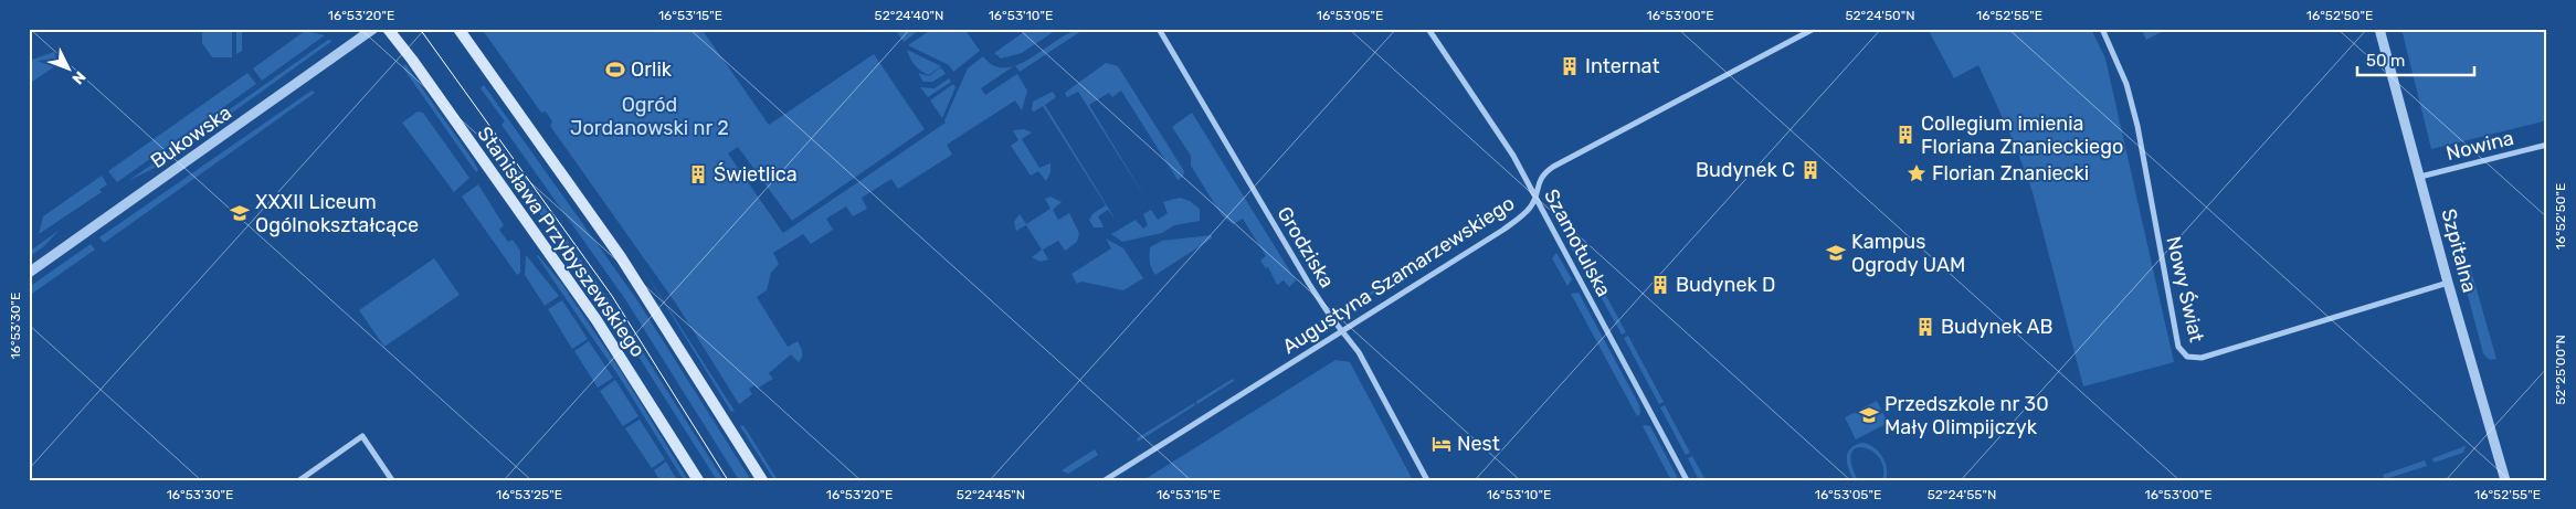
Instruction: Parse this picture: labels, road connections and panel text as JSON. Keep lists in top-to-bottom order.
{
  "streets": {
    "main road": ["Stanisława Przybyszewskiego"],
    "street": [
      "Bukowska",
      "Nowina",
      "Szamotulska",
      "Grodziska",
      "Szpitalna",
      "Augustyna Szamarzewskiego",
      "Nowy Świat"
    ]
  },
  "crossings": [
    ["Nowina", "Szpitalna"],
    ["Szamotulska", "Augustyna Szamarzewskiego"],
    ["Grodziska", "Augustyna Szamarzewskiego"],
    ["Szpitalna", "Nowy Świat"]
  ],
  "parks": ["Ogród Jordanowski nr 2"],
  "places": {
    "building": [
      "Internat",
      "Collegium imienia Floriana Znanieckiego",
      "Budynek C",
      "Świetlica",
      "Budynek D",
      "Budynek AB"
    ],
    "sports": ["Orlik"],
    "place": ["Florian Znaniecki"],
    "school or university": ["XXXII Liceum Ogólnokształcące", "Kampus Ogrody UAM", "Przedszkole nr 30 Mały Olimpijczyk"],
    "hotel": ["Nest"]
  },
  "scale_bar": "50 m",
  "north": "bottom right",
  "coordinates": [
    "16°53'20\"E",
    "16°53'15\"E",
    "52°24'40\"N",
    "16°53'10\"E",
    "16°53'05\"E",
    "16°53'00\"E",
    "52°24'50\"N",
    "16°52'55\"E",
    "16°52'50\"E",
    "16°53'30\"E",
    "52°25'00\"N",
    "16°53'25\"E",
    "52°24'45\"N",
    "52°24'55\"N"
  ]
}
